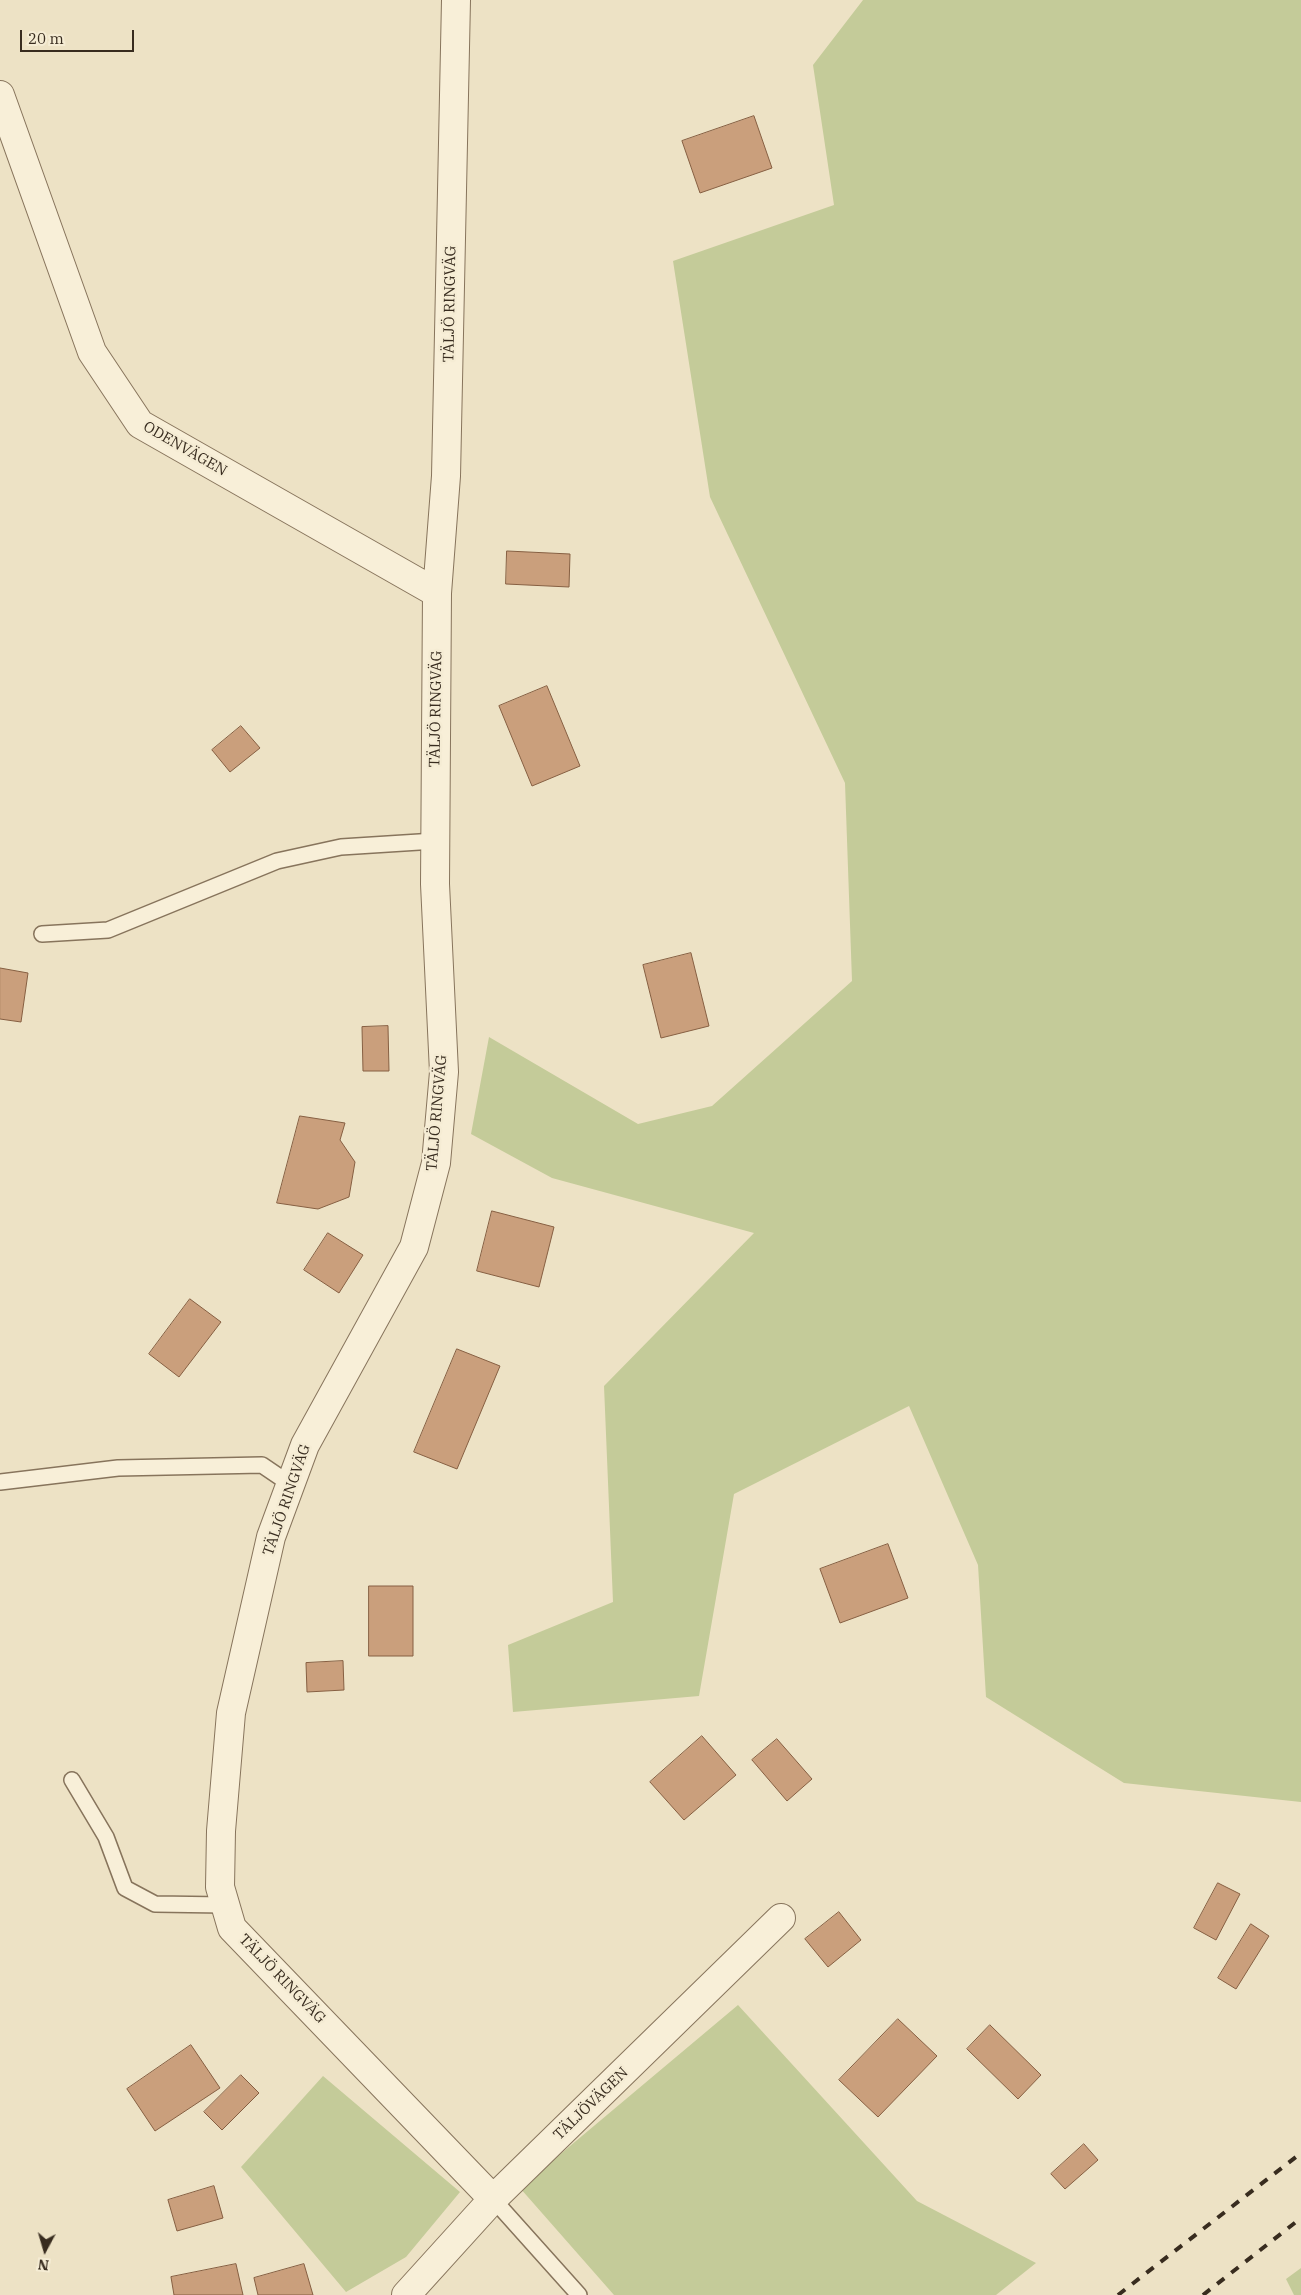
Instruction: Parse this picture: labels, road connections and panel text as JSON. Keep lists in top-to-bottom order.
{
  "streets": {
    "street": ["TÄLJÖ RINGVÄG", "ODENVÄGEN", "TÄLJÖVÄGEN"]
  },
  "crossings": [
    ["TÄLJÖ RINGVÄG", "ODENVÄGEN"],
    ["TÄLJÖ RINGVÄG", "TÄLJÖVÄGEN"]
  ],
  "scale_bar": "20 m",
  "north": "bottom"
}
